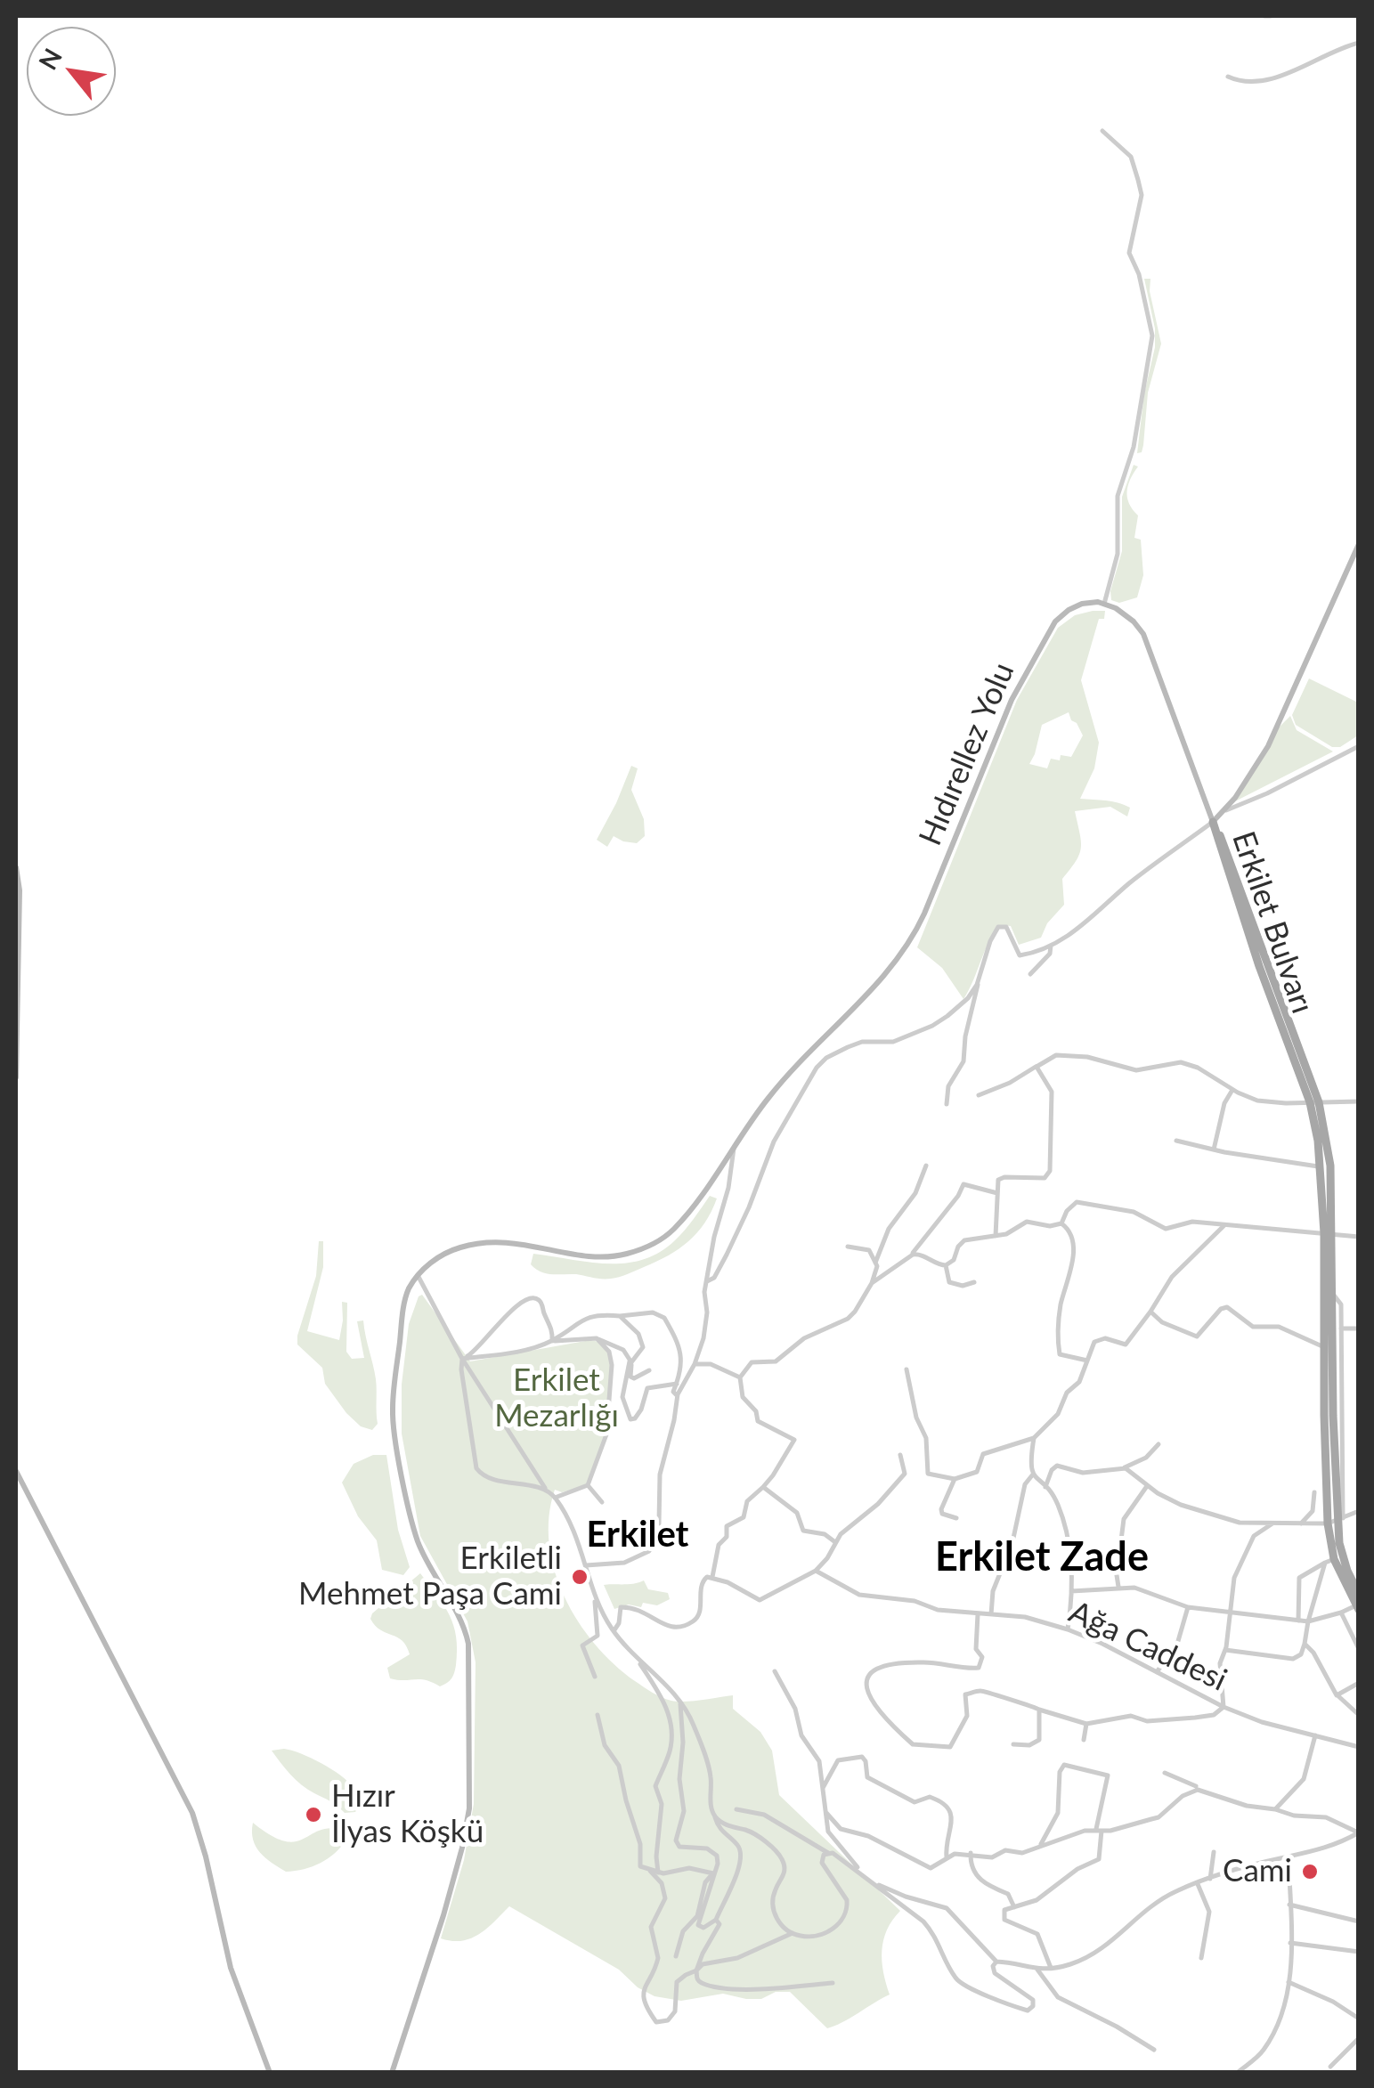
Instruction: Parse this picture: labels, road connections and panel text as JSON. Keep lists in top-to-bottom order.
{
  "streets": {
    "main road": ["Erkilet Bulvarı"],
    "street": ["Hıdırellez Yolu", "Ağa Caddesi"]
  },
  "districts": ["Erkilet", "Erkilet Zade"],
  "parks": ["Erkilet Mezarlığı"],
  "places": ["Erkiletli Mehmet Paşa Cami", "Hızır İlyas Köşkü", "Cami"],
  "north": "top left"
}
